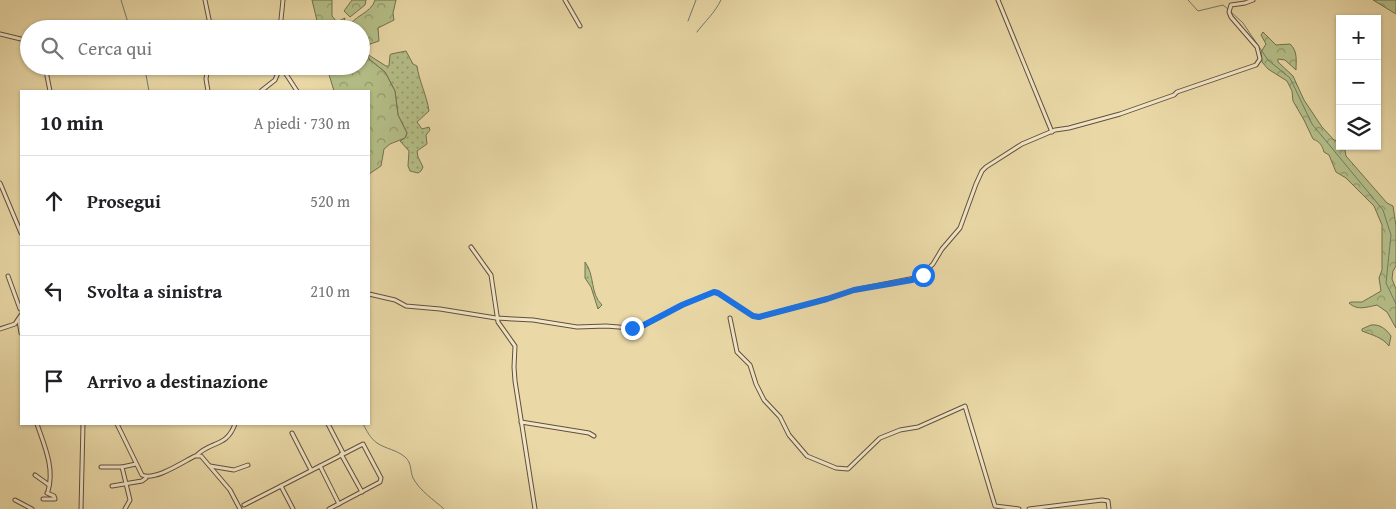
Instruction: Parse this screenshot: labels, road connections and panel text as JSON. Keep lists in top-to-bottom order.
{
  "page": {
    "map_buttons": ["+", "−"],
    "search": "Cerca qui",
    "heading": ["10 min", "A piedi · 730 m"],
    "list": [
      ["Prosegui", "520 m"],
      ["Svolta a sinistra", "210 m"],
      "Arrivo a destinazione"
    ]
  }
}
